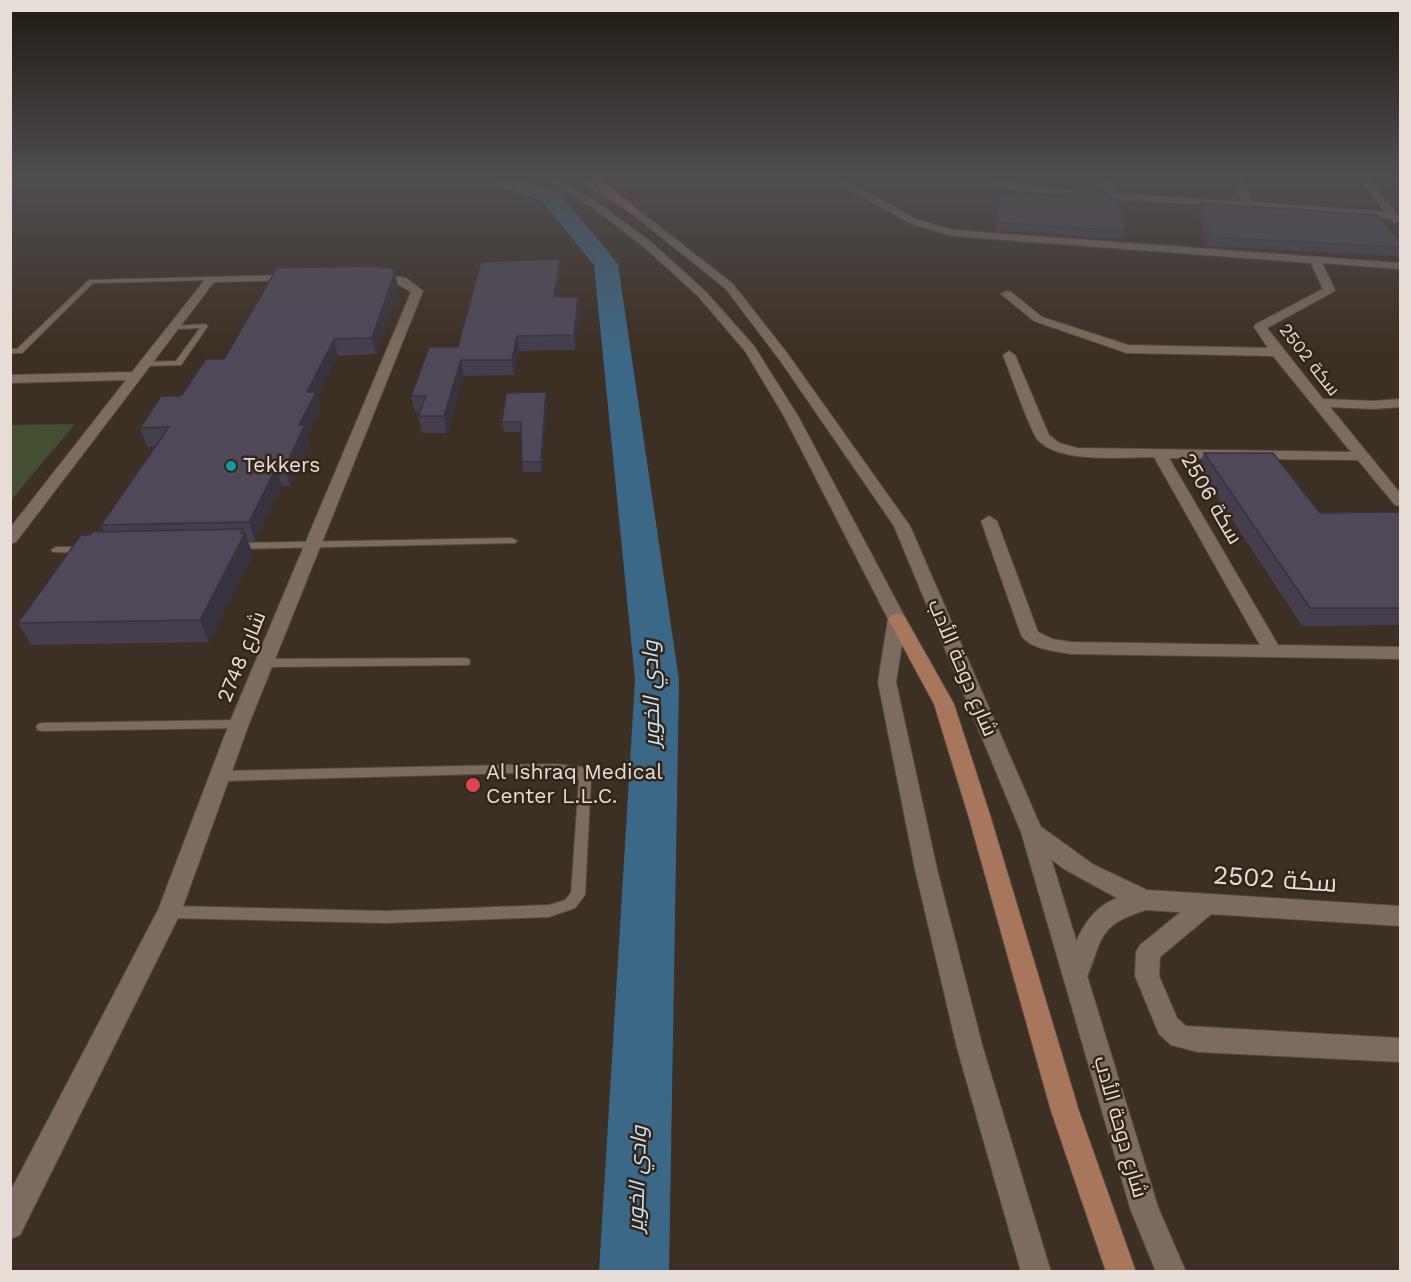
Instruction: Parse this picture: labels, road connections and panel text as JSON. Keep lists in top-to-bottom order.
{
  "streets": {
    "street": [
      "2502 سكة",
      "سكة 2506",
      "شارع 2748",
      "شارع دوحة الأدب",
      "سكة 2502"
    ]
  },
  "crossings": [
    ["2502 سكة", "سكة 2506"]
  ],
  "water": ["وادي الخوير"],
  "places": ["Tekkers", "Al Ishraq Medical Center L.L.C."]
}
